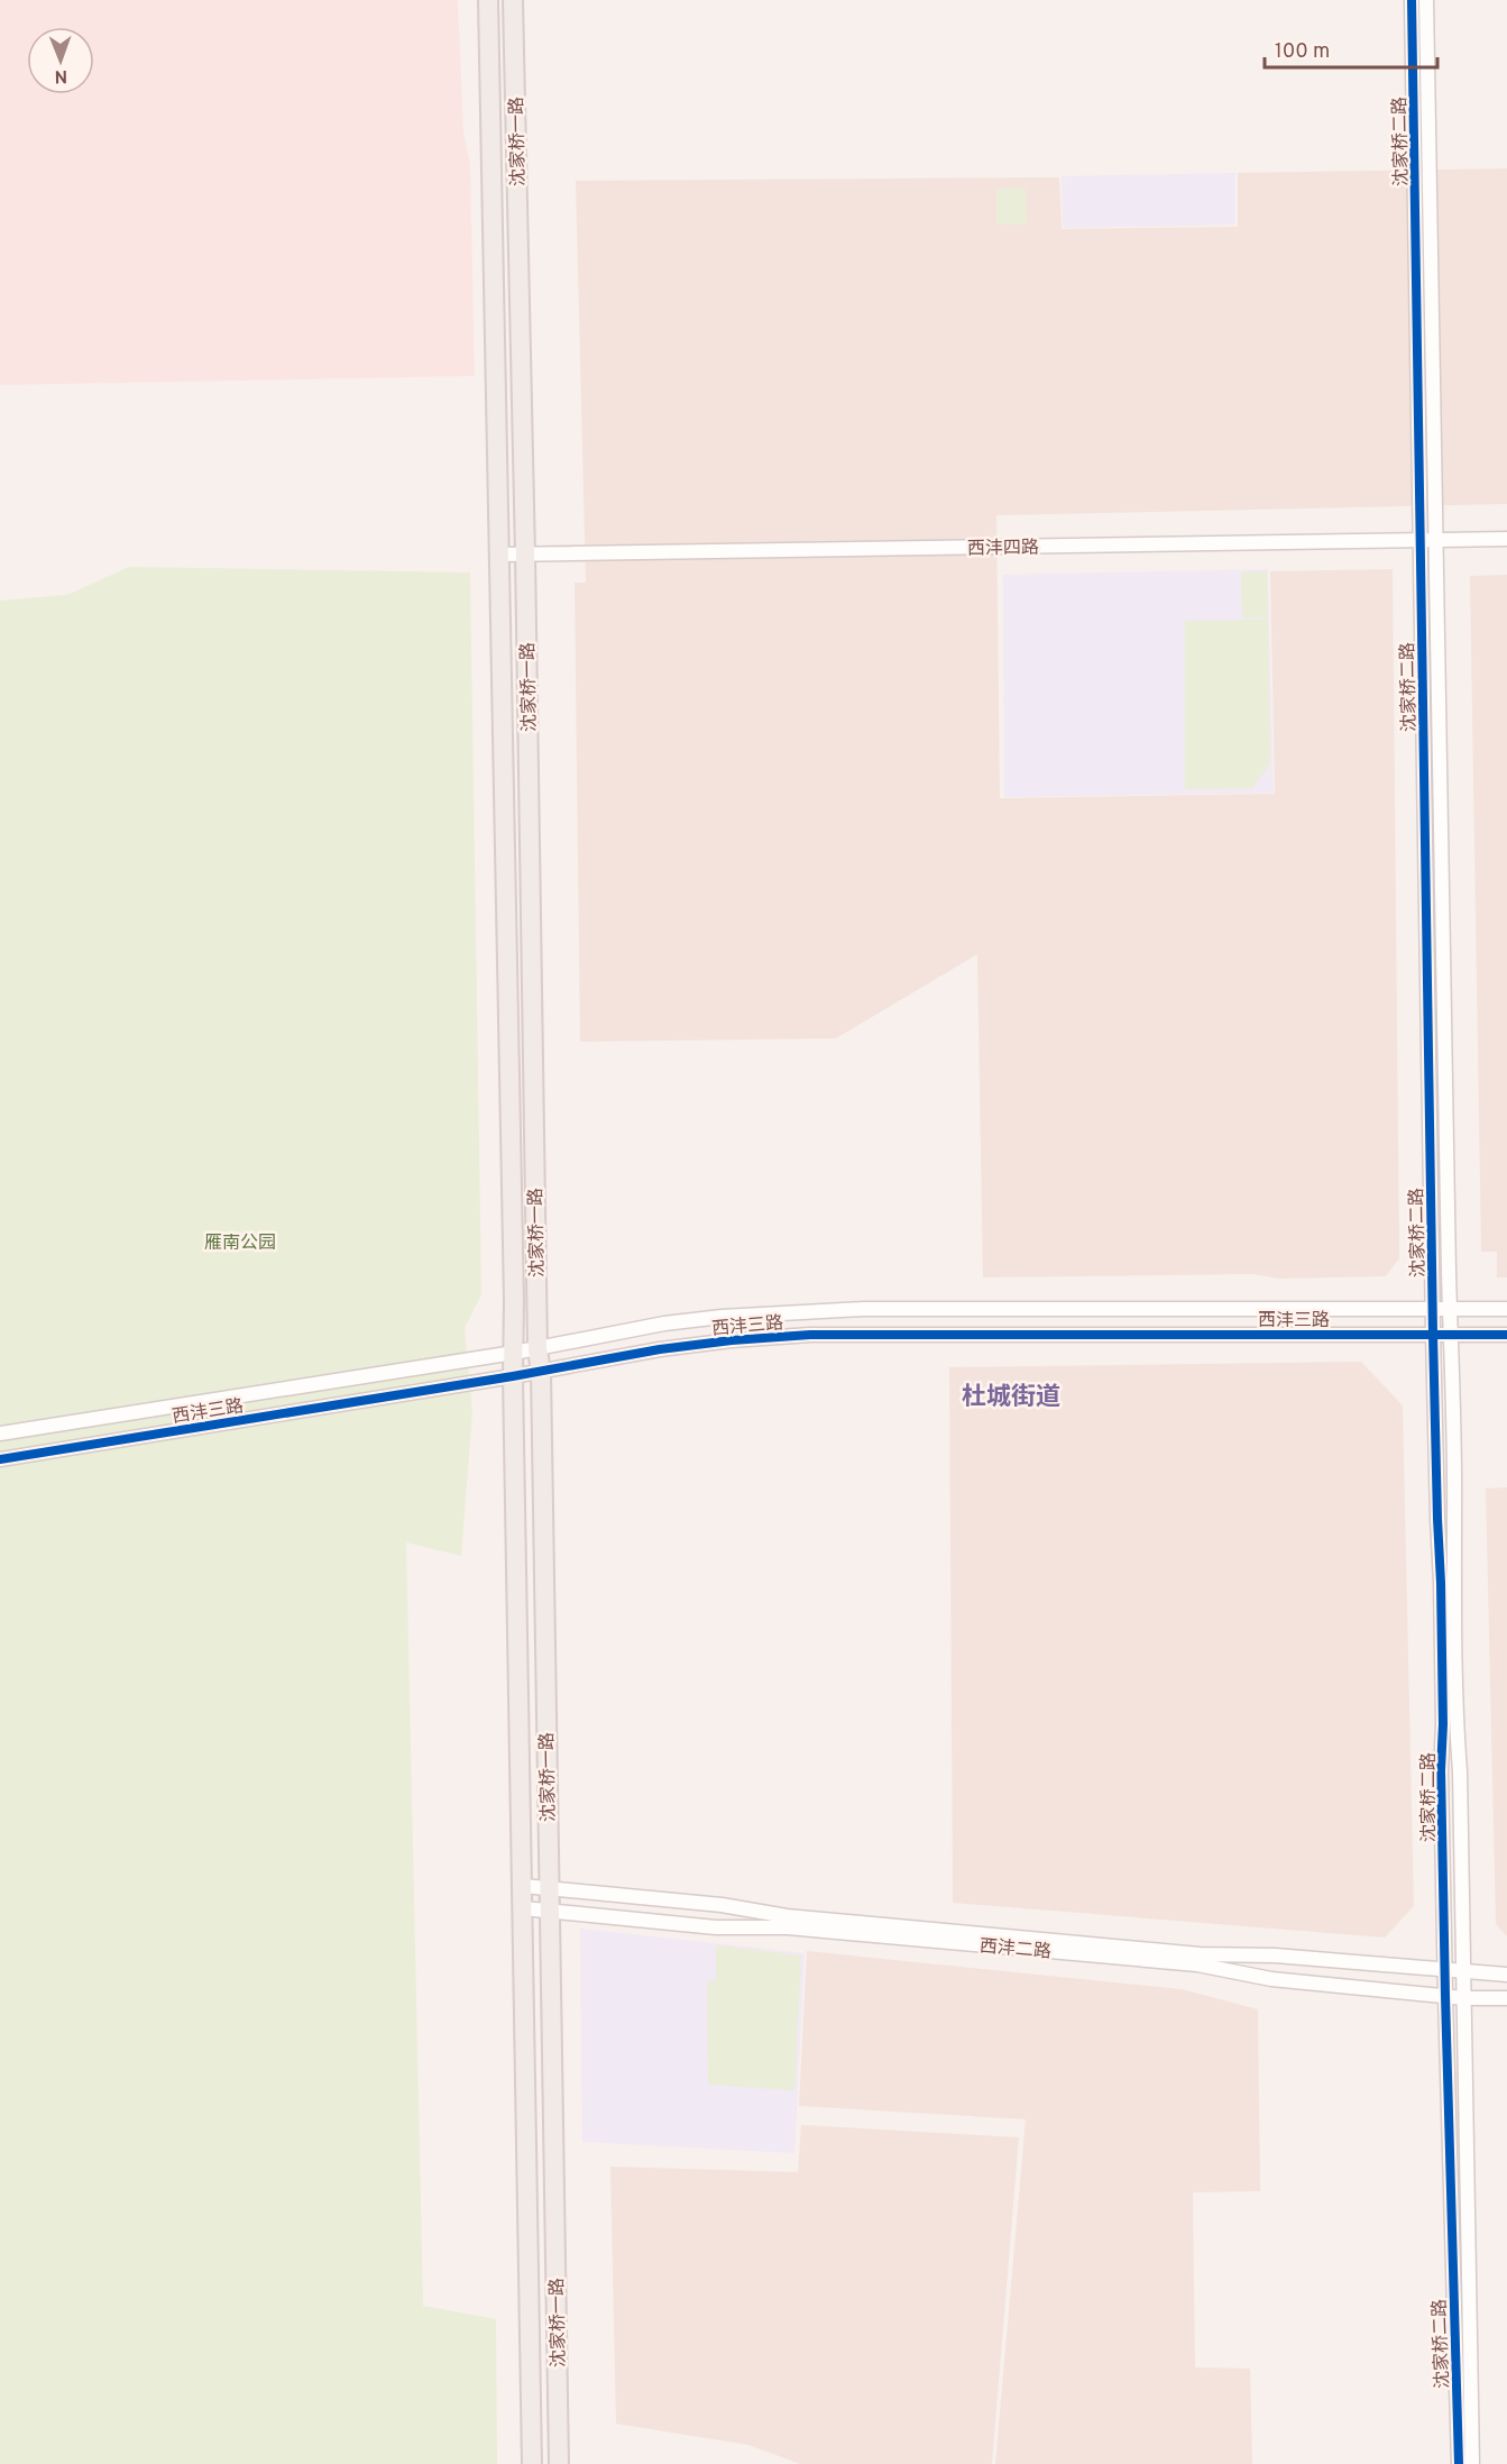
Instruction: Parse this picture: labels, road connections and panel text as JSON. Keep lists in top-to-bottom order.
{
  "streets": {
    "main road": ["沈家桥一路"],
    "street": [
      "沈家桥二路",
      "西沣四路",
      "西沣三路",
      "西沣二路"
    ]
  },
  "crossings": [
    ["沈家桥一路", "西沣四路"],
    ["沈家桥一路", "西沣三路"],
    ["沈家桥一路", "西沣二路"],
    ["沈家桥二路", "西沣四路"],
    ["沈家桥二路", "西沣三路"],
    ["沈家桥二路", "西沣二路"]
  ],
  "districts": ["杜城街道"],
  "parks": ["雁南公园"],
  "scale_bar": "100 m",
  "north": "bottom"
}
